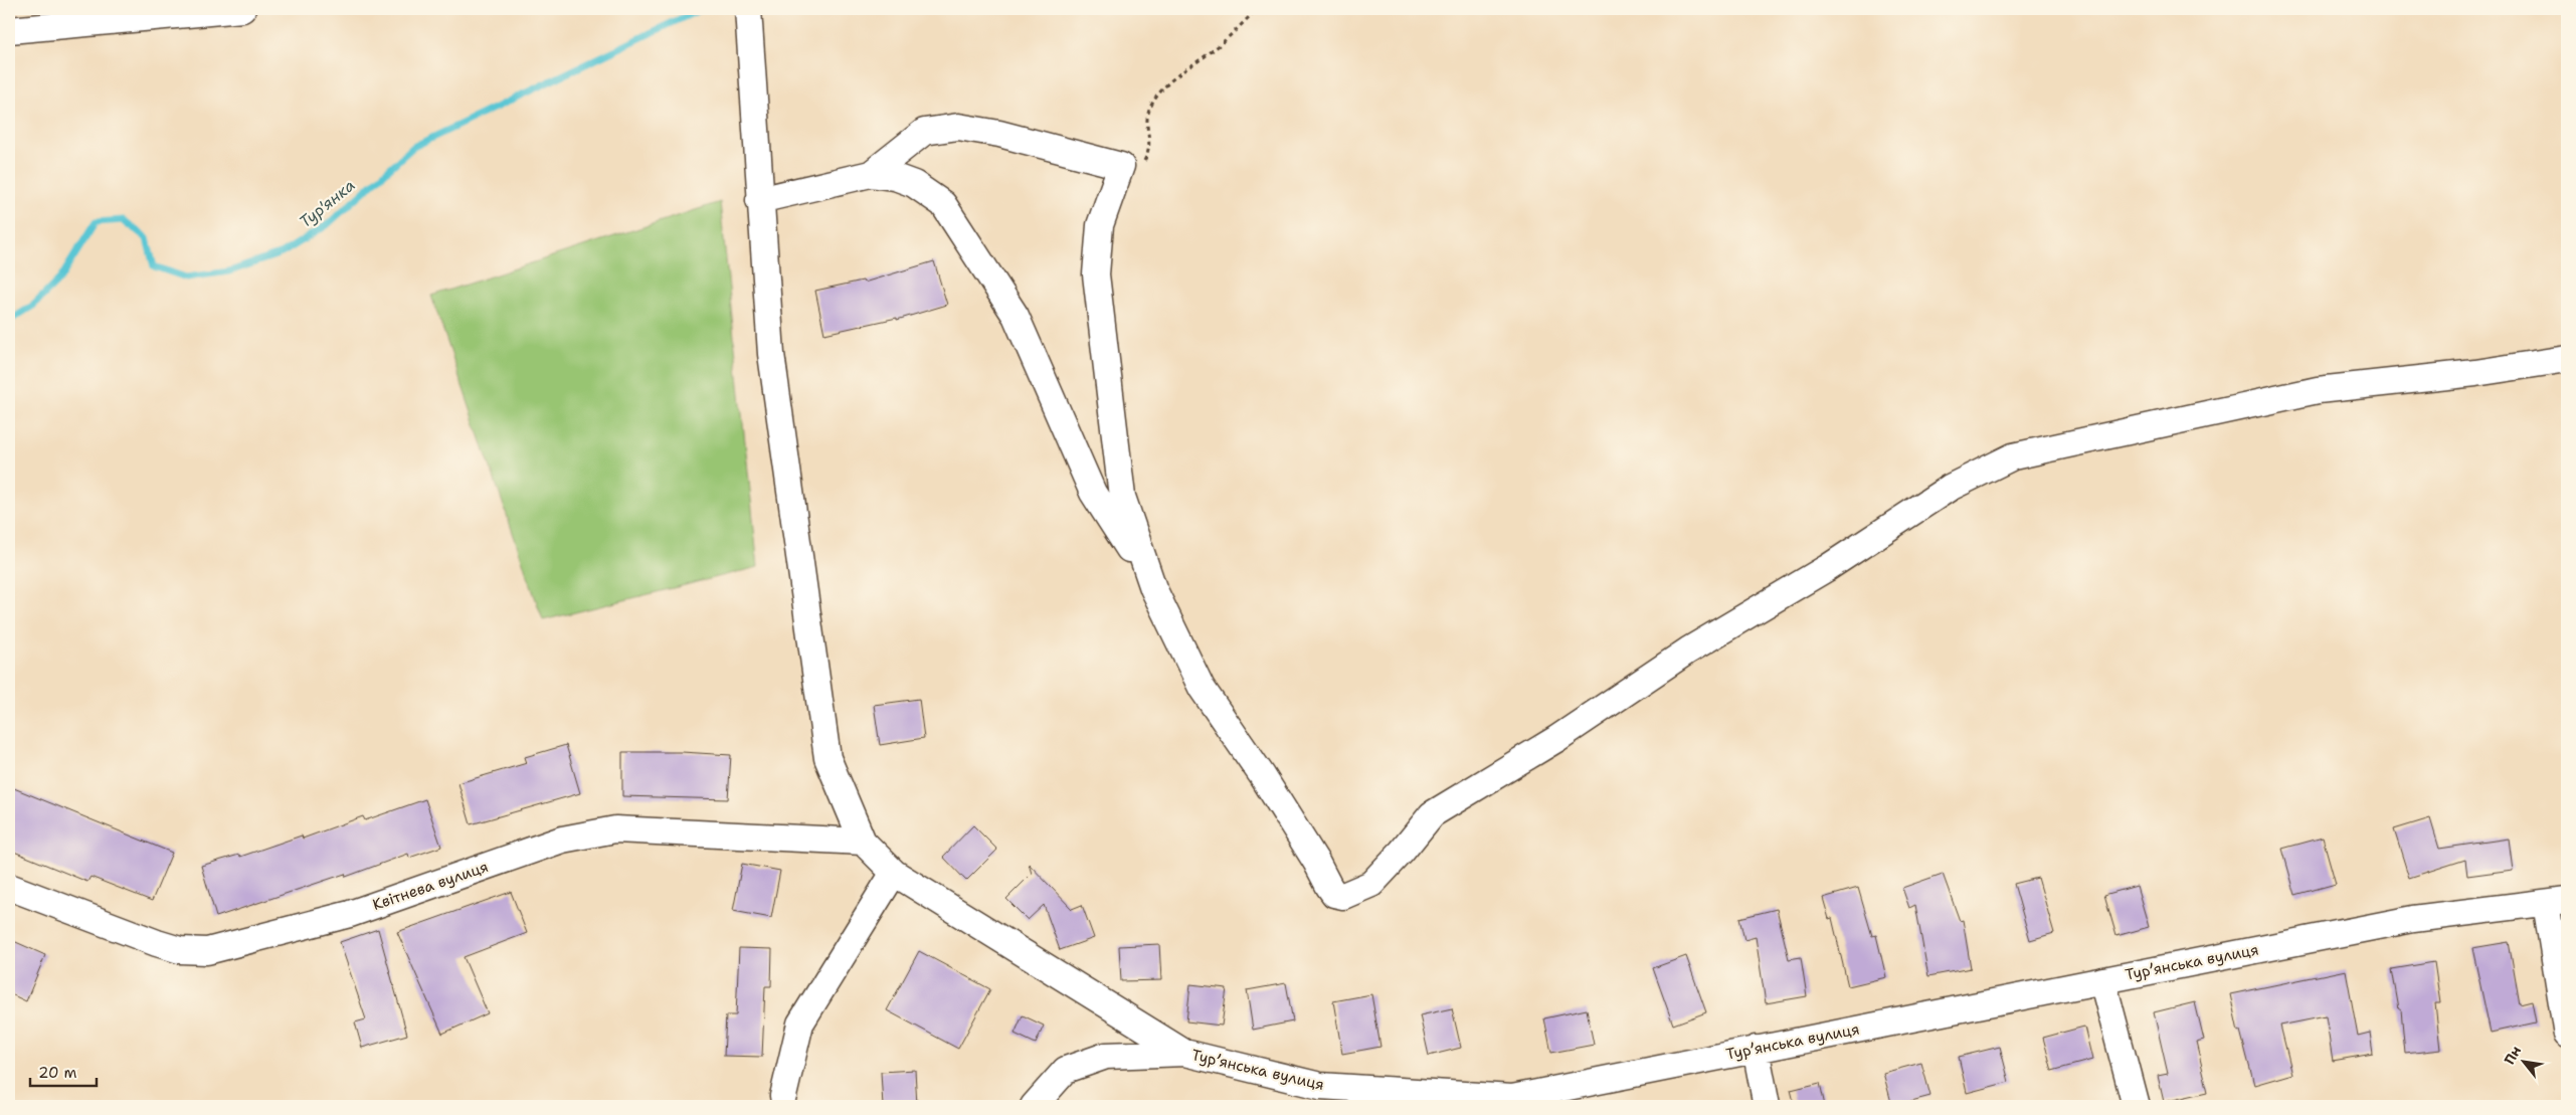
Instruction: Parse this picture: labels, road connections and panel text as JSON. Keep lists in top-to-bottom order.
{
  "streets": {
    "street": ["Квітнева вулиця", "Турʼянська вулиця"]
  },
  "water": ["Тур'янка"],
  "scale_bar": "20 m",
  "north": "top left"
}
